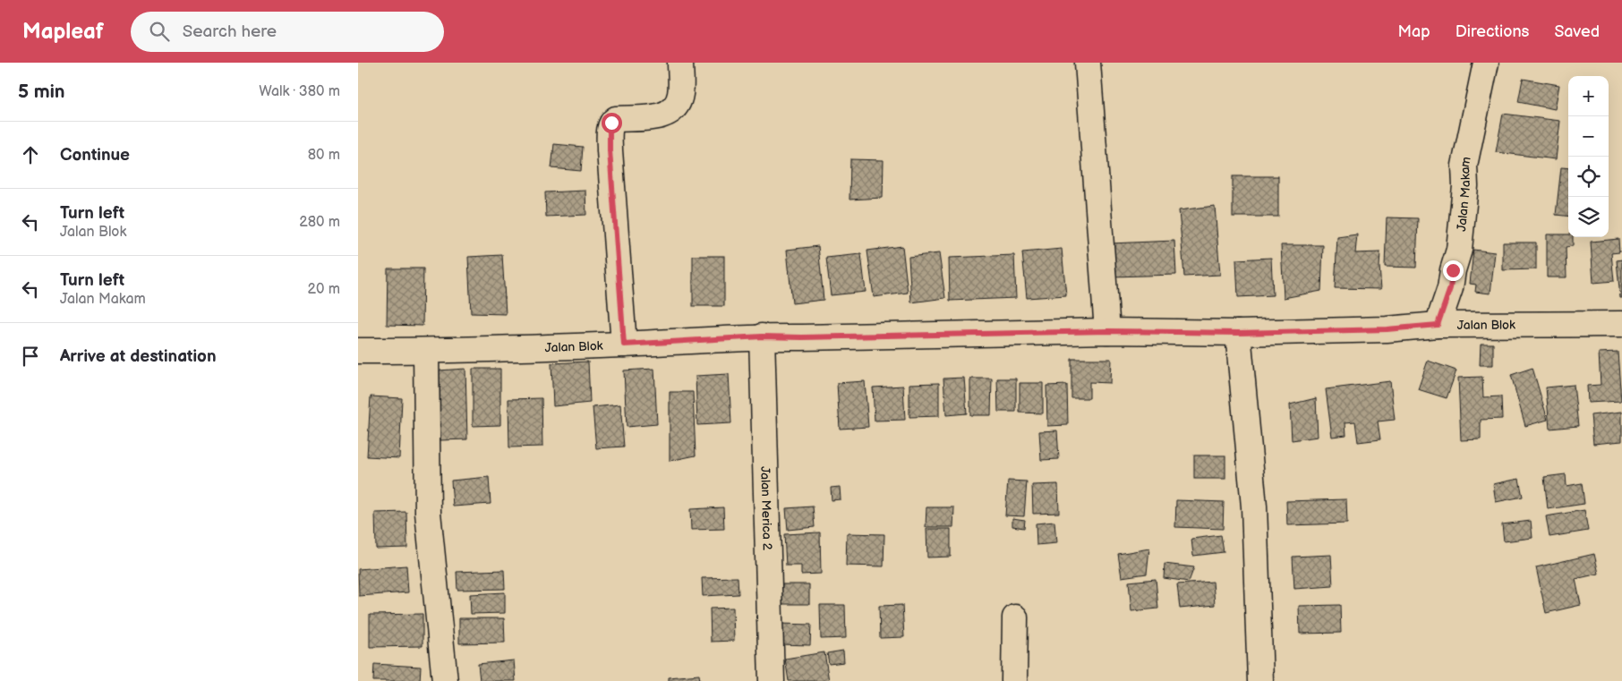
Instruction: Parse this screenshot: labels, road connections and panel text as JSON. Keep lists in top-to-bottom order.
{
  "streets": {
    "street": ["Jalan Makam", "Jalan Blok", "Jalan Merica 2"]
  },
  "crossings": [
    ["Jalan Makam", "Jalan Blok"],
    ["Jalan Blok", "Jalan Merica 2"]
  ],
  "page": {
    "header": "Mapleaf",
    "search": "Search here",
    "nav": ["Map", "Directions", "Saved"],
    "heading": ["5 min", "Walk · 380 m"],
    "map_buttons": ["+", "−"],
    "list": [
      ["Continue", "80 m"],
      ["Turn left", "Jalan Blok", "280 m"],
      ["Turn left", "Jalan Makam", "20 m"],
      "Arrive at destination"
    ]
  }
}
